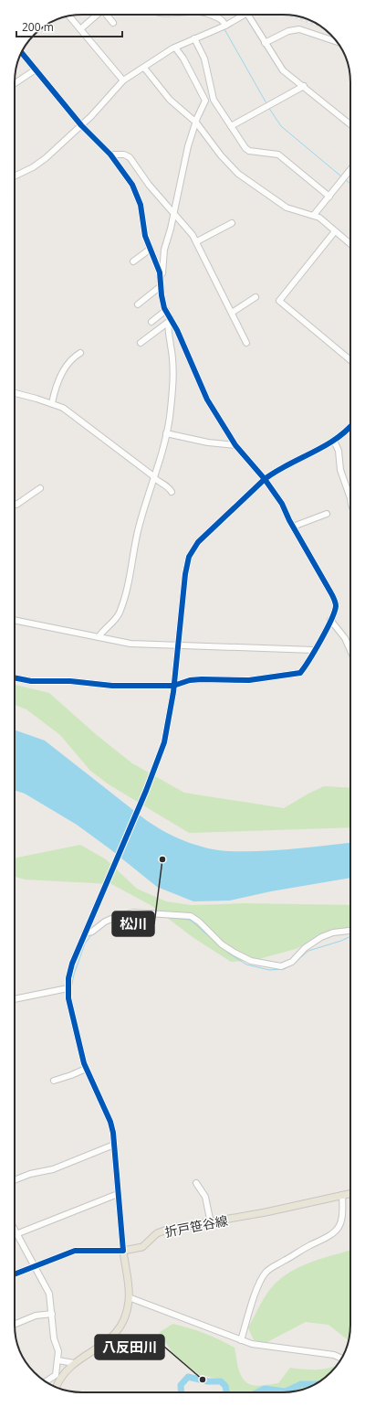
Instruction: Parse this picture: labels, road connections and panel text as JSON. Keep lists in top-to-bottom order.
{
  "streets": {
    "main road": ["折戸笹谷線"]
  },
  "places": ["松川", "八反田川"],
  "scale_bar": "200 m"
}
